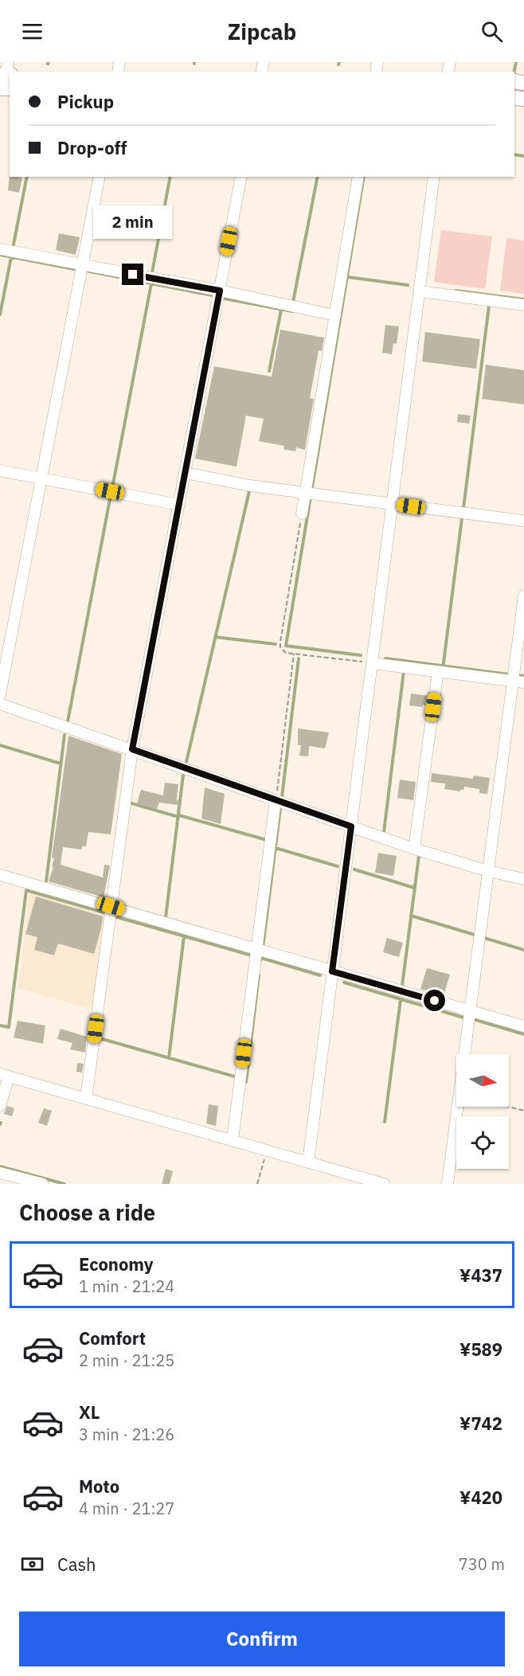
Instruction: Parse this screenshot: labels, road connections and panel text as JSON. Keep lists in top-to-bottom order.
{
  "north": "right",
  "page": {
    "header": "Zipcab",
    "banner": ["Pickup", "Drop-off"],
    "bubble": "2 min",
    "heading": "Choose a ride",
    "list": [
      {
        "name": "Economy",
        "note": "1 min · 21:24",
        "value": "¥437"
      },
      {
        "name": "Comfort",
        "note": "2 min · 21:25",
        "value": "¥589"
      },
      {
        "name": "XL",
        "note": "3 min · 21:26",
        "value": "¥742"
      },
      {
        "name": "Moto",
        "note": "4 min · 21:27",
        "value": "¥420"
      }
    ],
    "pay": ["Cash", "730 m"],
    "buttons": "Confirm"
  }
}
